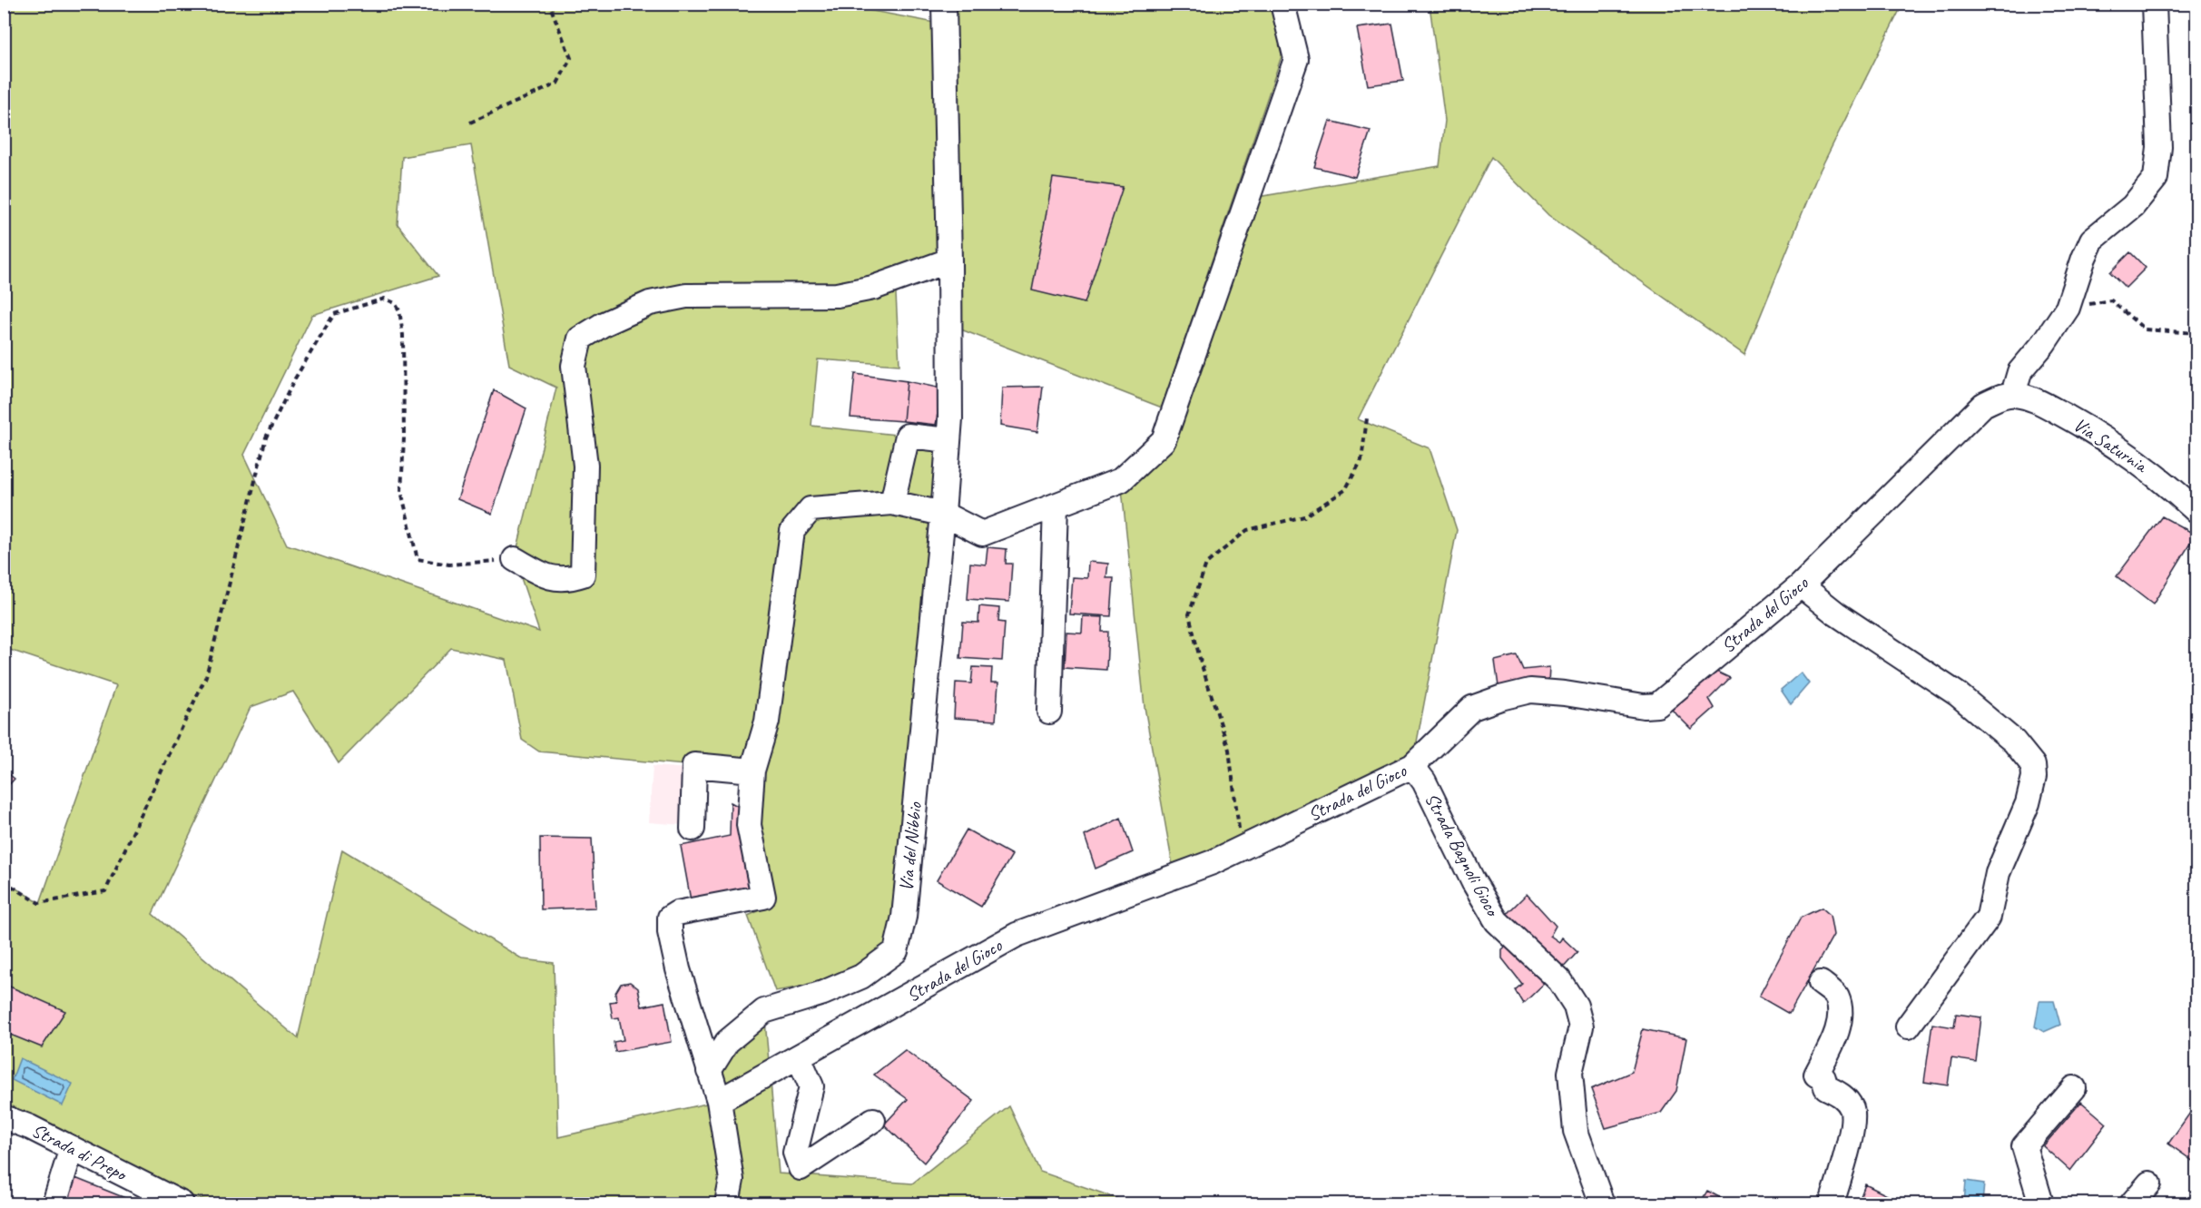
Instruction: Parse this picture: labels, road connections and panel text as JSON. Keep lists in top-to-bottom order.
{
  "streets": {
    "street": [
      "Via Saturnia",
      "Strada del Gioco",
      "Via del Nibbio",
      "Strada Bagnoli Gioco",
      "Strada di Prepo"
    ]
  },
  "crossings": [
    ["Via Saturnia", "Strada del Gioco"],
    ["Strada del Gioco", "Strada Bagnoli Gioco"]
  ]
}
